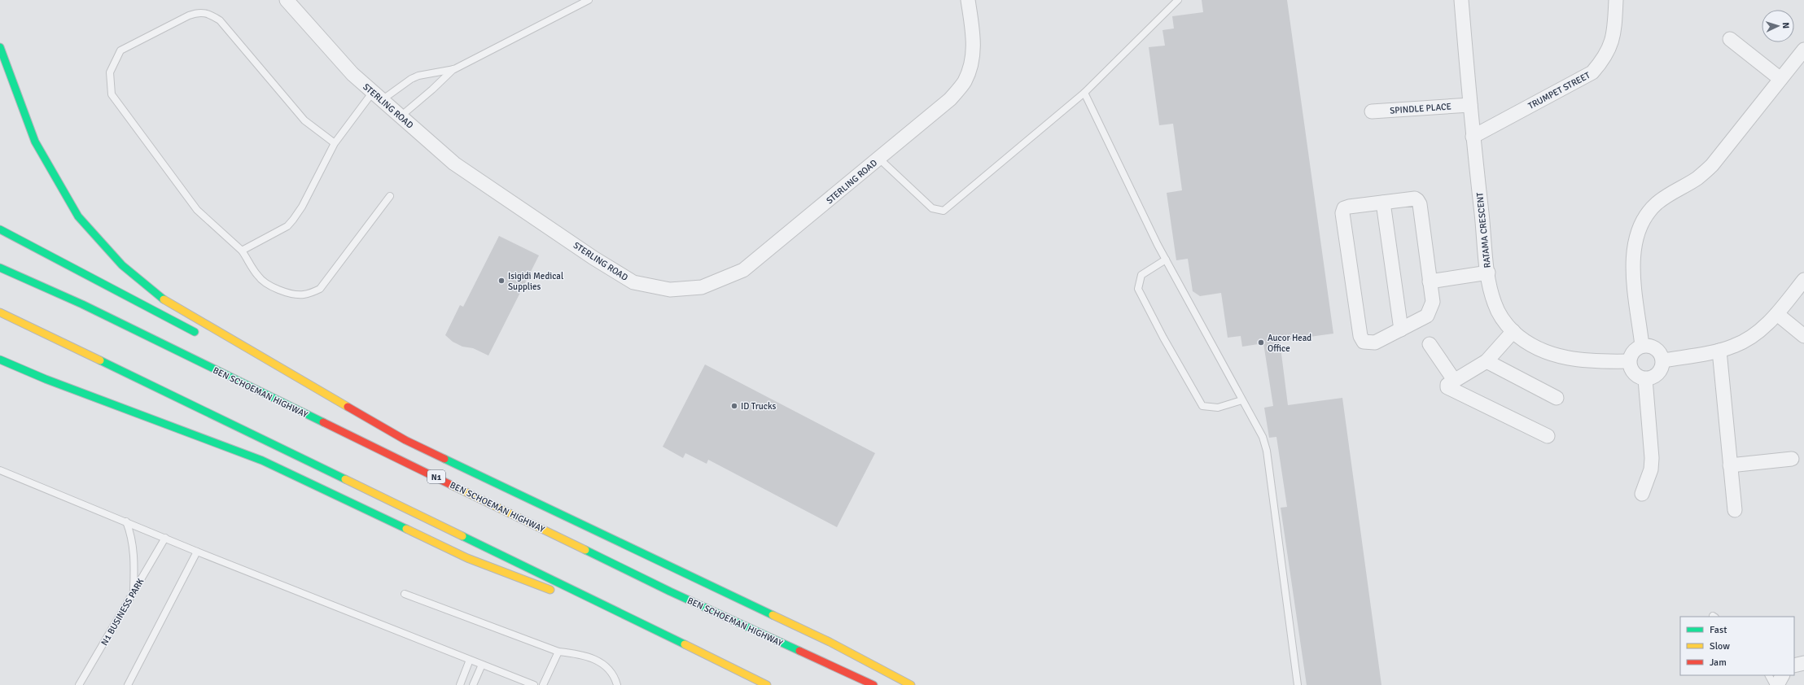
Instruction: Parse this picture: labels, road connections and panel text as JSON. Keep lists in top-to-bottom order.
{
  "streets": {
    "highway": ["BEN SCHOEMAN HIGHWAY", "N1"],
    "street": [
      "TRUMPET STREET",
      "STERLING ROAD",
      "SPINDLE PLACE",
      "RATAMA CRESCENT"
    ],
    "lane": ["N1 BUSINESS PARK"]
  },
  "crossings": [
    ["TRUMPET STREET", "RATAMA CRESCENT"],
    ["SPINDLE PLACE", "RATAMA CRESCENT"]
  ],
  "places": ["Isigidi Medical Supplies", "Aucor Head Office", "ID Trucks"],
  "legend": ["Fast", "Slow", "Jam"],
  "north": "right"
}
